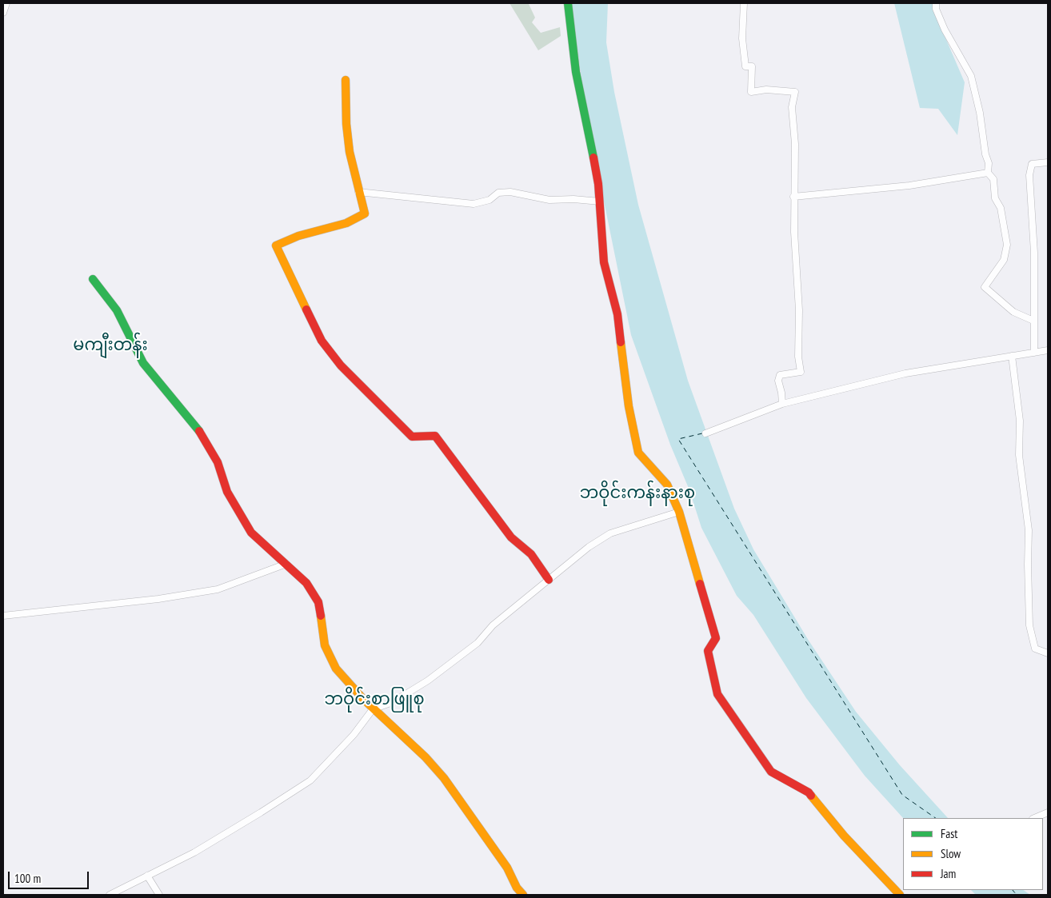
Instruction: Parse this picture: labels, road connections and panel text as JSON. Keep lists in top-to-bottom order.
{
  "districts": ["မကျီးတန်း", "ဘဝိုင်းကန်းနားစု", "ဘဝိုင်းစာဖြူစု"],
  "legend": ["Fast", "Slow", "Jam"],
  "scale_bar": "100 m"
}
